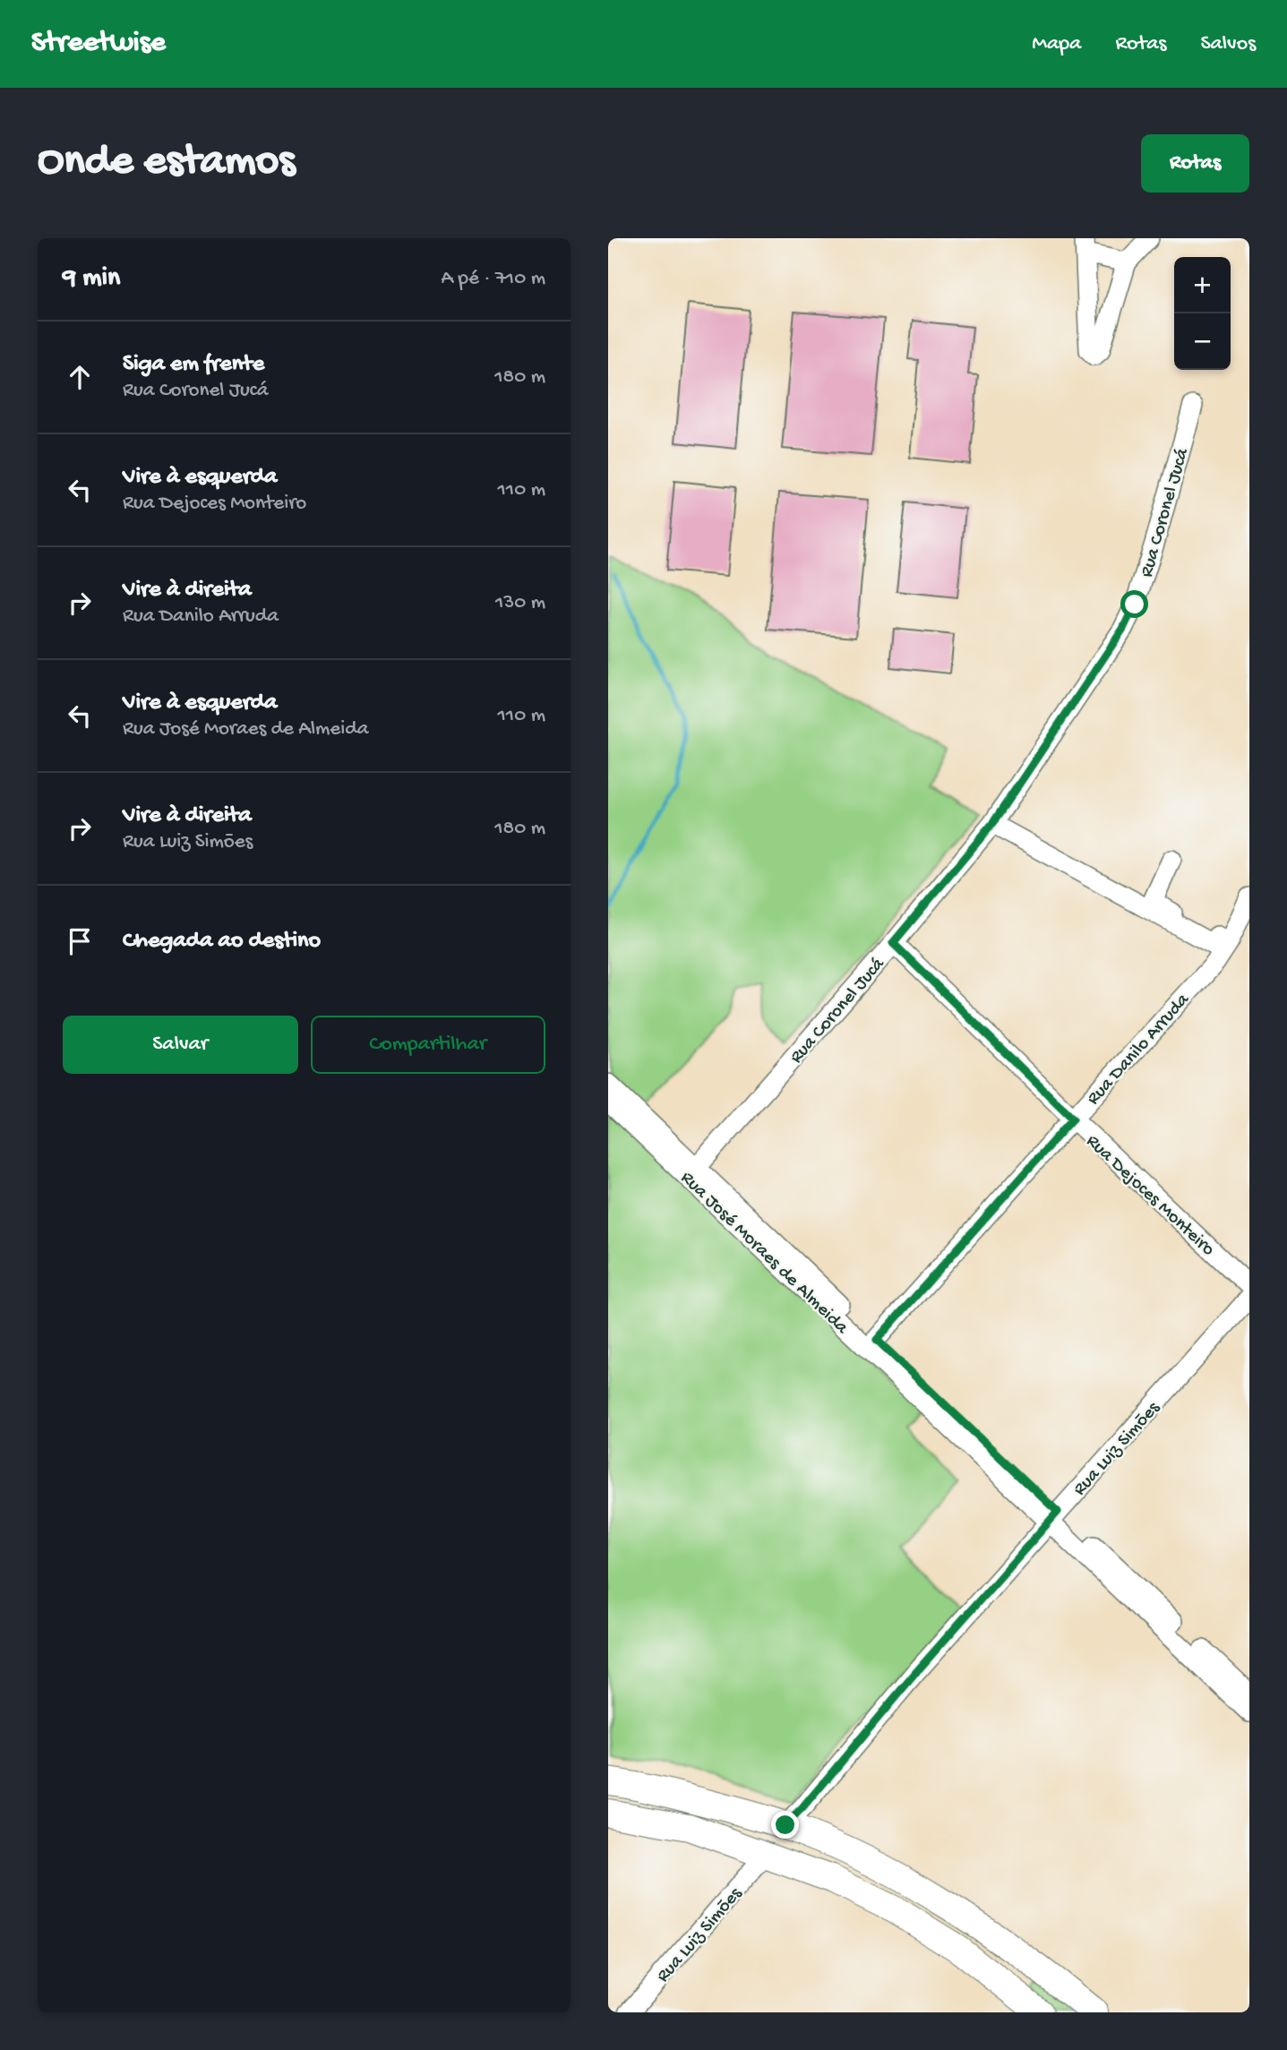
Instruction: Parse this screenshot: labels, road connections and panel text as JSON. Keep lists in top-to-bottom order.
{
  "streets": {
    "street": [
      "Rua Coronel Jucá",
      "Rua Danilo Arruda",
      "Rua Dejoces Monteiro",
      "Rua José Moraes de Almeida",
      "Rua Luiz Simões"
    ]
  },
  "crossings": [
    ["Rua Coronel Jucá", "Rua Dejoces Monteiro"],
    ["Rua Coronel Jucá", "Rua José Moraes de Almeida"],
    ["Rua Danilo Arruda", "Rua Dejoces Monteiro"],
    ["Rua Danilo Arruda", "Rua José Moraes de Almeida"],
    ["Rua José Moraes de Almeida", "Rua Luiz Simões"]
  ],
  "page": {
    "header": "Streetwise",
    "nav": ["Mapa", "Rotas", "Salvos"],
    "buttons": [
      "Rotas",
      ["Salvar", "Compartilhar"]
    ],
    "title": "Onde estamos",
    "heading": ["9 min", "A pé · 710 m"],
    "map_buttons": ["+", "−"],
    "list": [
      ["Siga em frente", "Rua Coronel Jucá", "180 m"],
      ["Vire à esquerda", "Rua Dejoces Monteiro", "110 m"],
      ["Vire à direita", "Rua Danilo Arruda", "130 m"],
      ["Vire à esquerda", "Rua José Moraes de Almeida", "110 m"],
      ["Vire à direita", "Rua Luiz Simões", "180 m"],
      "Chegada ao destino"
    ]
  }
}
